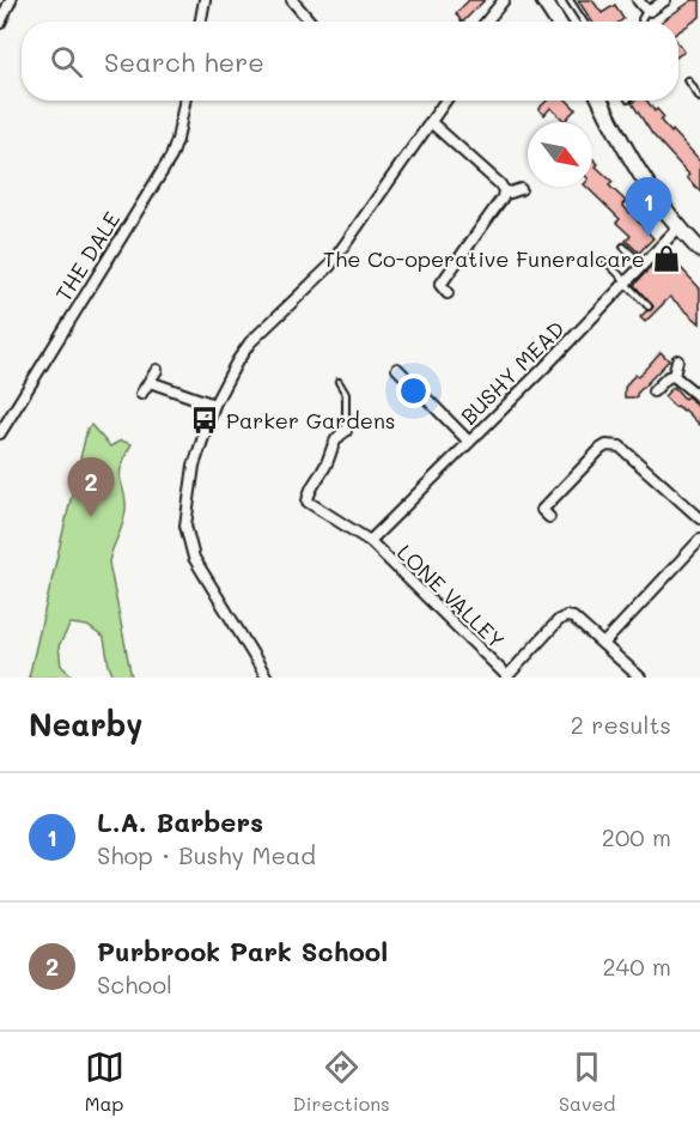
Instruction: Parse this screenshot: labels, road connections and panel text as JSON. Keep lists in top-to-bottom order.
{
  "streets": {
    "street": ["THE DALE", "BUSHY MEAD", "LONE VALLEY"]
  },
  "crossings": [
    ["BUSHY MEAD", "LONE VALLEY"]
  ],
  "places": {
    "shop": ["The Co-operative Funeralcare"],
    "bus stop": ["Parker Gardens"]
  },
  "north": "bottom right",
  "page": {
    "search": "Search here",
    "pins": ["1", "2"],
    "heading": ["Nearby", "2 results"],
    "list": [
      {
        "mark": "1",
        "name": "L.A. Barbers",
        "note": "Shop · Bushy Mead",
        "value": "200 m"
      },
      {
        "mark": "2",
        "name": "Purbrook Park School",
        "note": "School",
        "value": "240 m"
      }
    ],
    "nav": ["Map", "Directions", "Saved"]
  }
}
